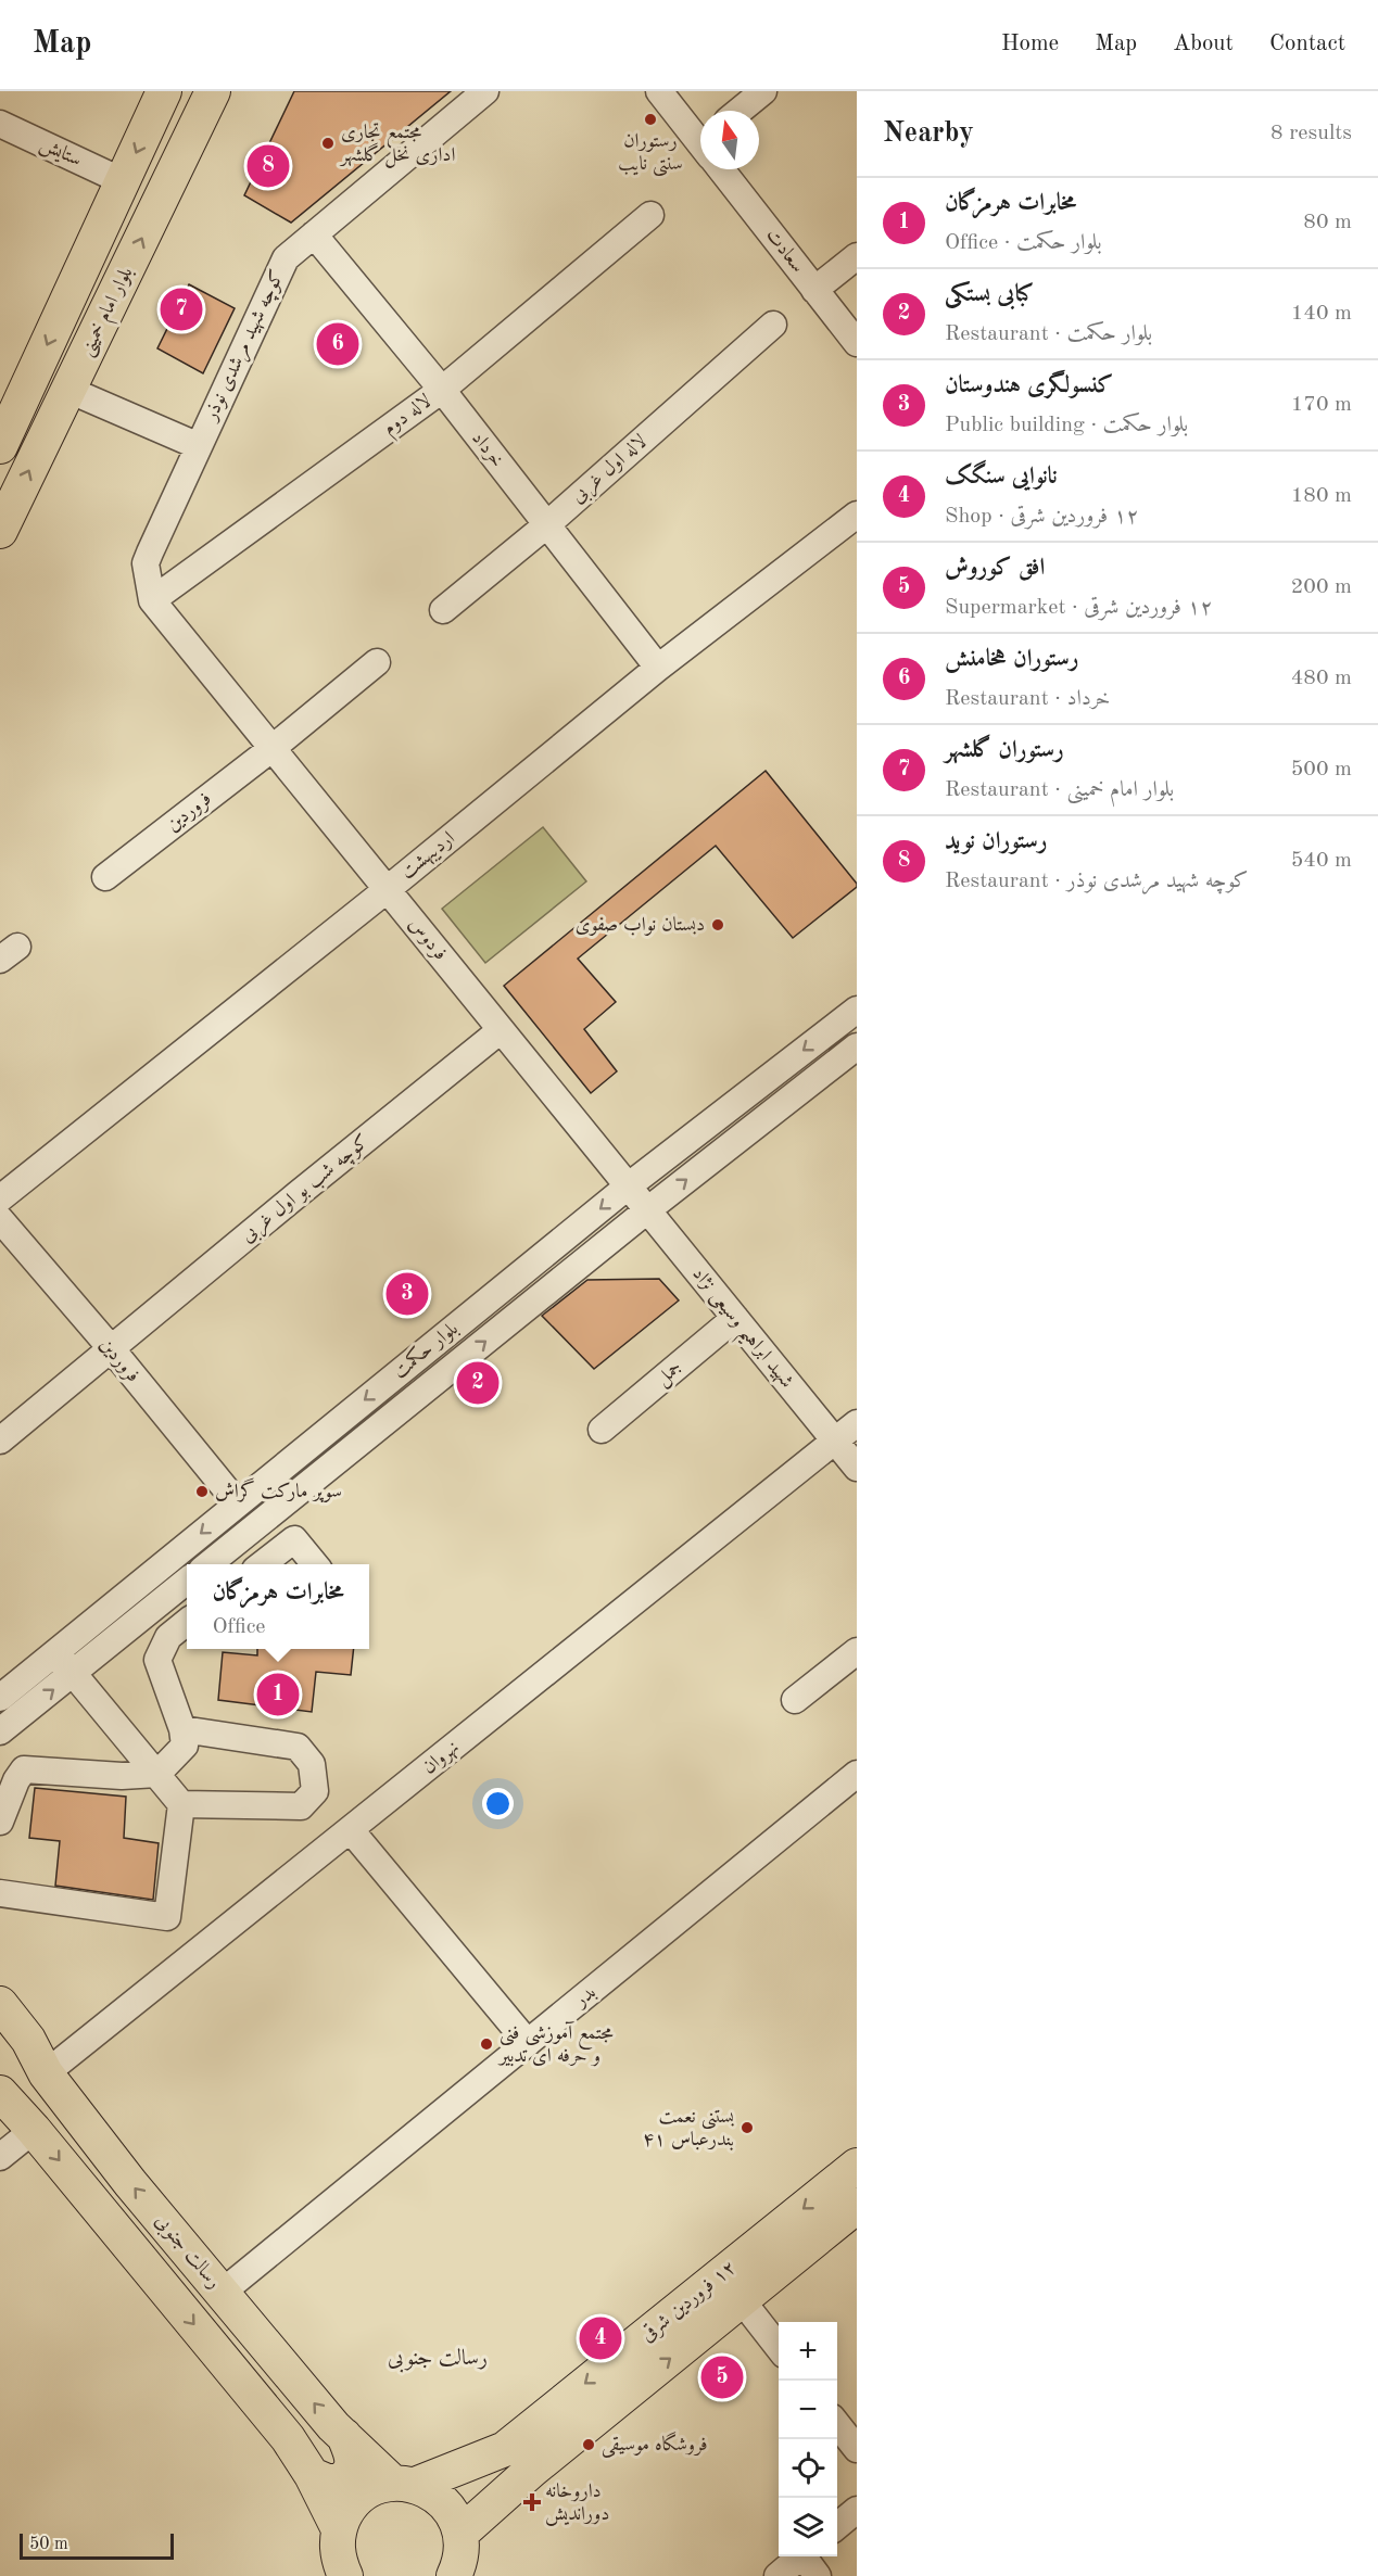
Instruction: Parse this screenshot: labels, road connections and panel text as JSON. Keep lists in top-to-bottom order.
{
  "streets": {
    "main road": ["بلوار امام خمینی", "رسالت جنوبی", "١٢ فروردین شرقی"],
    "street": [
      "ستایش",
      "سعادت",
      "کوچه شهید مرشدی نوذر",
      "لاله دوم",
      "خرداد",
      "لاله اول غربی",
      "فروردین",
      "اردیبهشت",
      "فردوس",
      "کوچه شب بو اول غربی",
      "شهید ابراهیم وسیعی نژاد",
      "بلوار حکمت",
      "جمل",
      "نهروان",
      "بدر"
    ]
  },
  "crossings": [
    ["ستایش", "بلوار امام خمینی"],
    ["کوچه شهید مرشدی نوذر", "لاله دوم"],
    ["کوچه شهید مرشدی نوذر", "خرداد"],
    ["کوچه شهید مرشدی نوذر", "فردوس"],
    ["لاله دوم", "خرداد"],
    ["لاله دوم", "فردوس"],
    ["خرداد", "لاله اول غربی"],
    ["خرداد", "اردیبهشت"],
    ["فروردین", "فردوس"],
    ["فروردین", "کوچه شب بو اول غربی"],
    ["فروردین", "بلوار حکمت"],
    ["اردیبهشت", "فردوس"],
    ["فردوس", "کوچه شب بو اول غربی"],
    ["فردوس", "شهید ابراهیم وسیعی نژاد"],
    ["فردوس", "بلوار حکمت"],
    ["شهید ابراهیم وسیعی نژاد", "بلوار حکمت"],
    ["شهید ابراهیم وسیعی نژاد", "جمل"],
    ["شهید ابراهیم وسیعی نژاد", "نهروان"],
    ["نهروان", "رسالت جنوبی"],
    ["بدر", "رسالت جنوبی"],
    ["رسالت جنوبی", "١٢ فروردین شرقی"]
  ],
  "districts": ["رسالت جنوبی"],
  "places": {
    "other": [
      "رستوران سنتی نایب",
      "مجتمع تجاری اداری نخل گلشهر",
      "دبستان نواب صفوی",
      "سوپر مارکت گراش",
      "مجتمع آموزشی فنی و حرفه ای تدبیر",
      "بستنی نعمت بندرعباس ۴۱",
      "فروشگاه موسیقی"
    ],
    "health": ["داروخانه دوراندیش"]
  },
  "scale_bar": "50 m",
  "north": "top",
  "page": {
    "header": "Map",
    "nav": [
      "Home",
      "Map",
      "About",
      "Contact"
    ],
    "heading": ["Nearby", "8 results"],
    "pins": [
      "8",
      "7",
      "6",
      "3",
      "2",
      "1",
      "4",
      "5"
    ],
    "list": [
      {
        "mark": "1",
        "name": "مخابرات هرمزگان",
        "note": "Office · بلوار حکمت",
        "value": "80 m"
      },
      {
        "mark": "2",
        "name": "کبابی بستکی",
        "note": "Restaurant · بلوار حکمت",
        "value": "140 m"
      },
      {
        "mark": "3",
        "name": "کنسولگری هندوستان",
        "note": "Public building · بلوار حکمت",
        "value": "170 m"
      },
      {
        "mark": "4",
        "name": "نانوایی سنگک",
        "note": "Shop · ١٢ فروردین شرقی",
        "value": "180 m"
      },
      {
        "mark": "5",
        "name": "افق کوروش",
        "note": "Supermarket · ١٢ فروردین شرقی",
        "value": "200 m"
      },
      {
        "mark": "6",
        "name": "رستوران هخامنش",
        "note": "Restaurant · خرداد",
        "value": "480 m"
      },
      {
        "mark": "7",
        "name": "رستوران گلشهر",
        "note": "Restaurant · بلوار امام خمینی",
        "value": "500 m"
      },
      {
        "mark": "8",
        "name": "رستوران نوید",
        "note": "Restaurant · کوچه شهید مرشدی نوذر",
        "value": "540 m"
      }
    ],
    "popup": ["مخابرات هرمزگان", "Office"],
    "map_buttons": ["+", "−"],
    "scale": "50 m"
  }
}
